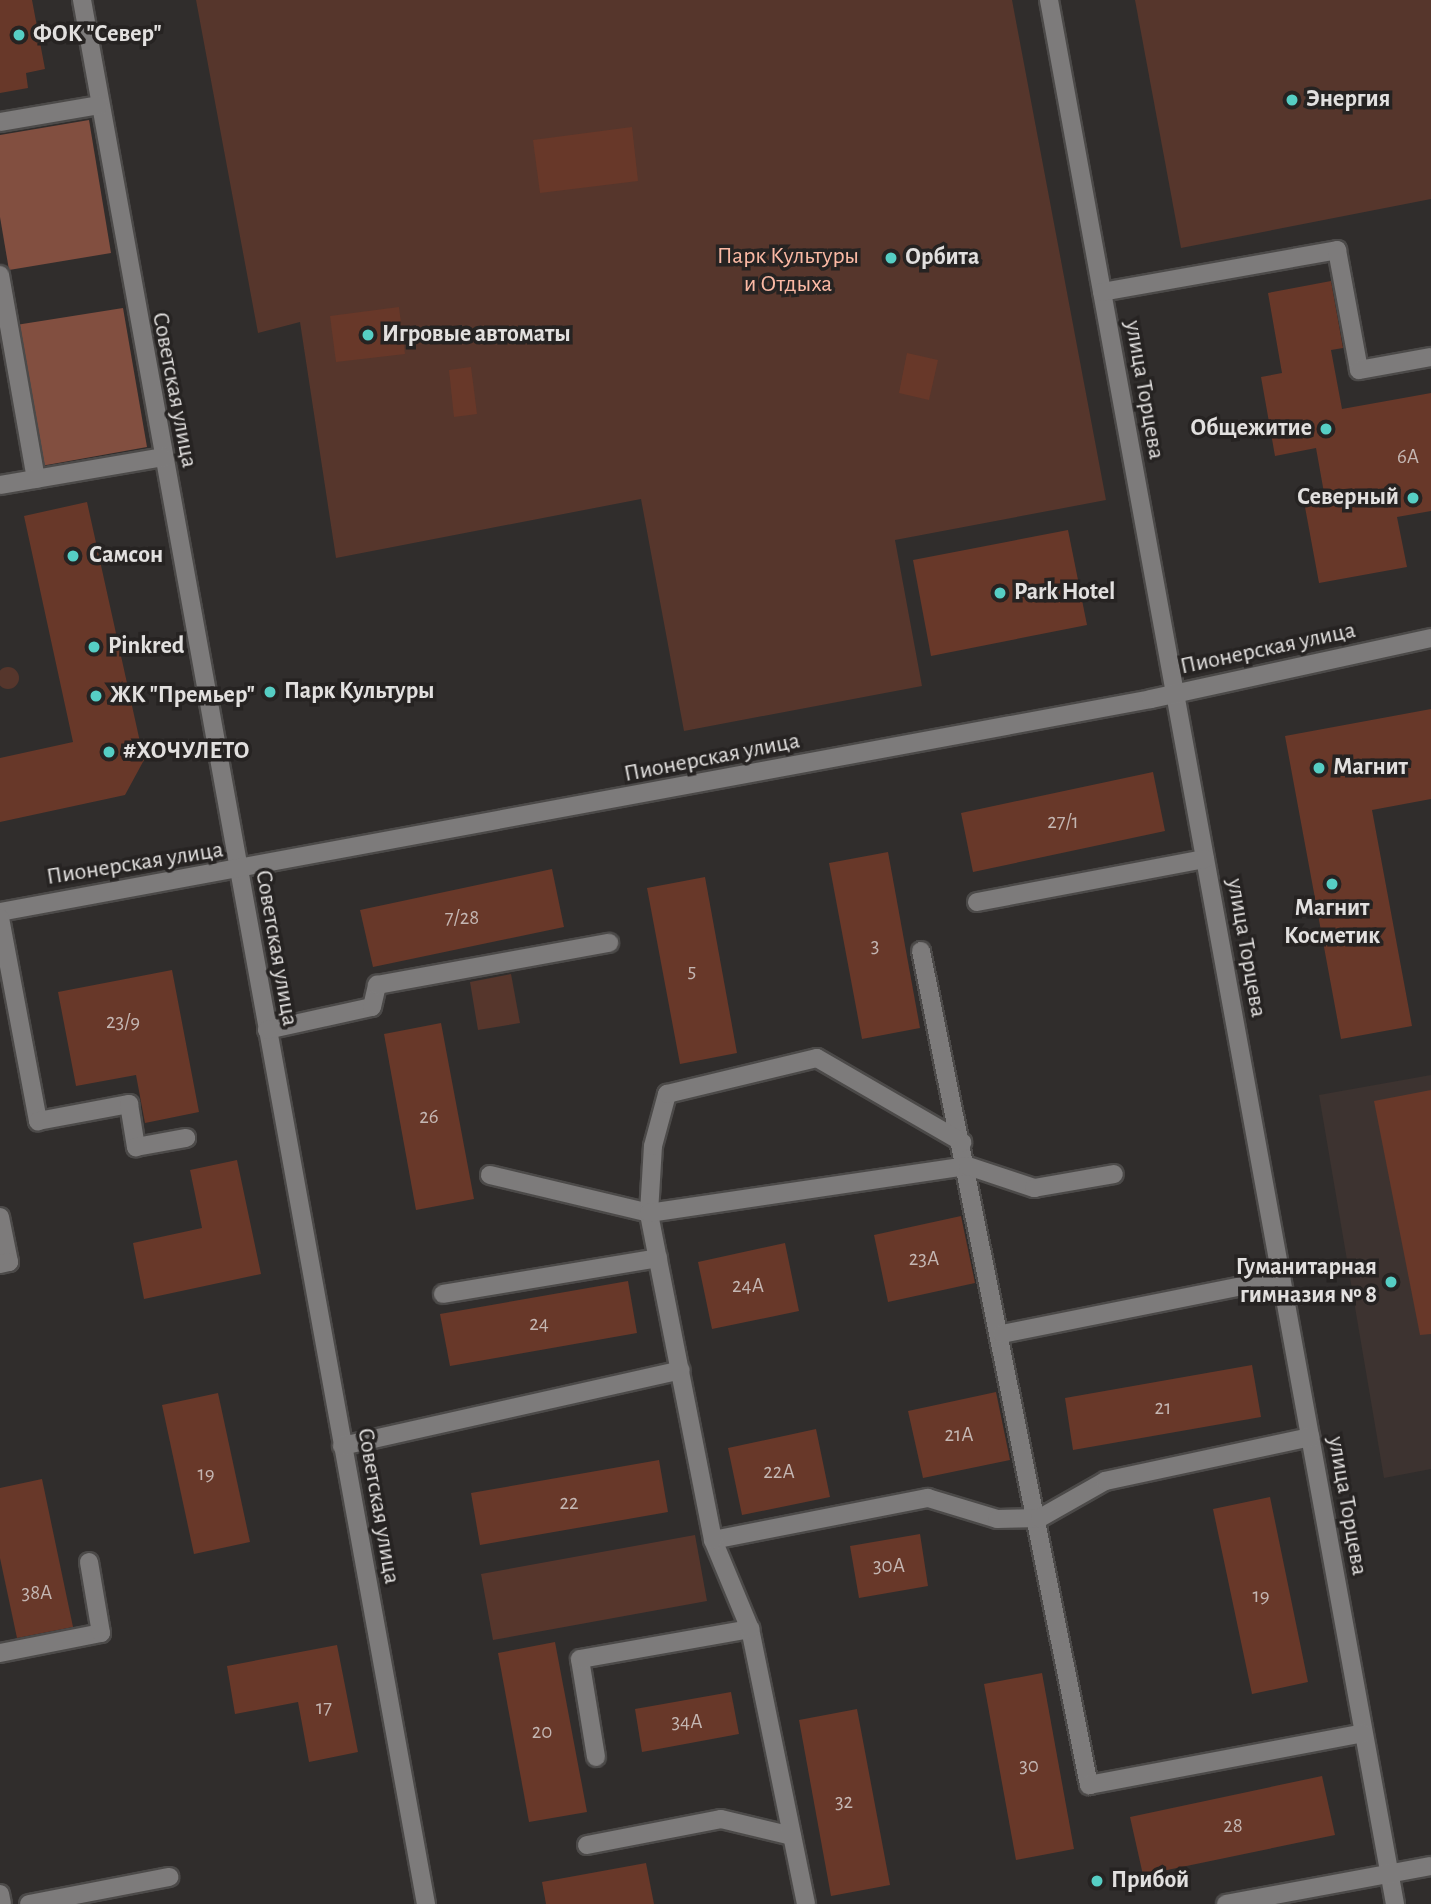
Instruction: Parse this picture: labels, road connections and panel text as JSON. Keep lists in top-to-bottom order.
{
  "streets": {
    "street": ["Советская улица", "улица Торцева", "Пионерская улица"]
  },
  "crossings": [
    ["Советская улица", "Пионерская улица"],
    ["улица Торцева", "Пионерская улица"]
  ],
  "parks": ["Парк Культуры и Отдыха"],
  "places": [
    "ФОК \"Север\"",
    "Энергия",
    "Орбита",
    "Игровые автоматы",
    "Общежитие",
    "Северный",
    "Самсон",
    "Park Hotel",
    "Pinkred",
    "Парк Культуры",
    "ЖК \"Премьер\"",
    "#ХОЧУЛЕТО",
    "Магнит",
    "Магнит Косметик",
    "Гуманитарная гимназия № 8",
    "Прибой"
  ],
  "house_numbers": [
    "6А",
    "27/1",
    "7/28",
    "3",
    "5",
    "23/9",
    "26",
    "23А",
    "24А",
    "24",
    "21",
    "21А",
    "22А",
    "19",
    "22",
    "30А",
    "38А",
    "19",
    "17",
    "34А",
    "20",
    "30",
    "32",
    "28"
  ]
}
